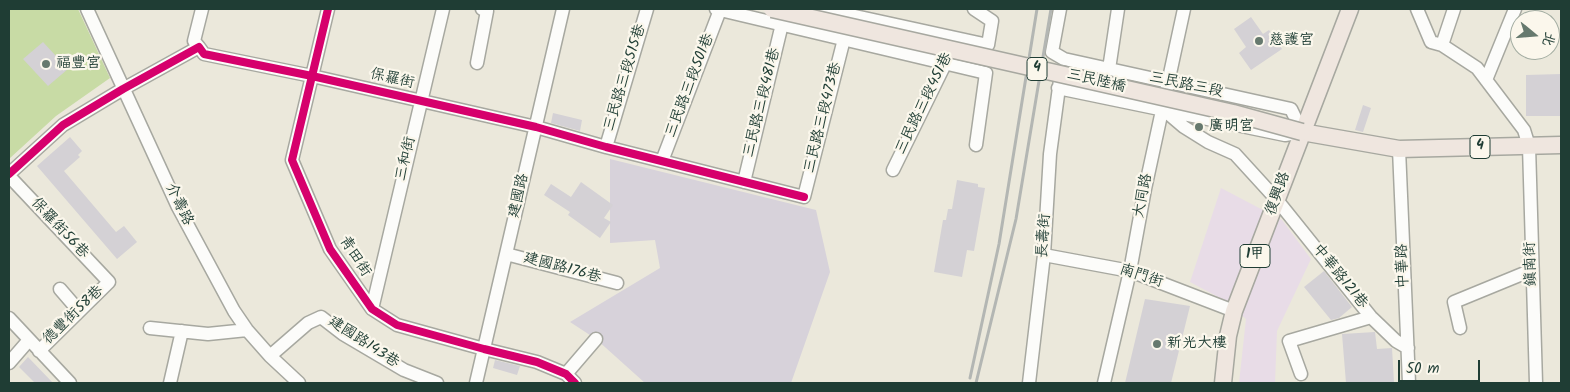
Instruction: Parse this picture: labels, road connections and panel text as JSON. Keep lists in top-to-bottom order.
{
  "streets": {
    "main road": [
      "4",
      "三民陸橋",
      "三民路三段",
      "復興路",
      "1甲"
    ],
    "street": [
      "三民路三段515巷",
      "保羅街",
      "三民路三段501巷",
      "三民路三段481巷",
      "三民路三段451巷",
      "三民路三段473巷",
      "三和街",
      "建國路",
      "大同路",
      "介壽路",
      "保羅街56巷",
      "長壽街",
      "青田街",
      "鎮南街",
      "中華路",
      "建國路176巷",
      "南門街",
      "中華路121巷",
      "德豐街58巷",
      "建國路143巷"
    ]
  },
  "crossings": [
    ["三民路三段515巷", "保羅街"],
    ["保羅街", "三民路三段501巷"],
    ["保羅街", "三民路三段481巷"],
    ["保羅街", "三民路三段473巷"],
    ["保羅街", "三和街"],
    ["保羅街", "建國路"],
    ["保羅街", "青田街"],
    ["三民陸橋", "三民路三段"],
    ["三民陸橋", "復興路"],
    ["三民路三段", "復興路"],
    ["三民路三段", "大同路"],
    ["三民路三段", "長壽街"],
    ["三民路三段", "鎮南街"],
    ["三民路三段", "中華路"],
    ["三民路三段", "中華路121巷"],
    ["三和街", "青田街"],
    ["復興路", "南門街"],
    ["復興路", "中華路121巷"],
    ["建國路", "青田街"],
    ["建國路", "建國路176巷"],
    ["大同路", "南門街"],
    ["大同路", "中華路121巷"],
    ["介壽路", "建國路143巷"],
    ["保羅街56巷", "德豐街58巷"],
    ["長壽街", "南門街"],
    ["中華路", "中華路121巷"]
  ],
  "places": [
    "慈護宮",
    "福豐宮",
    "廣明宮",
    "新光大樓"
  ],
  "scale_bar": "50 m",
  "north": "right"
}
